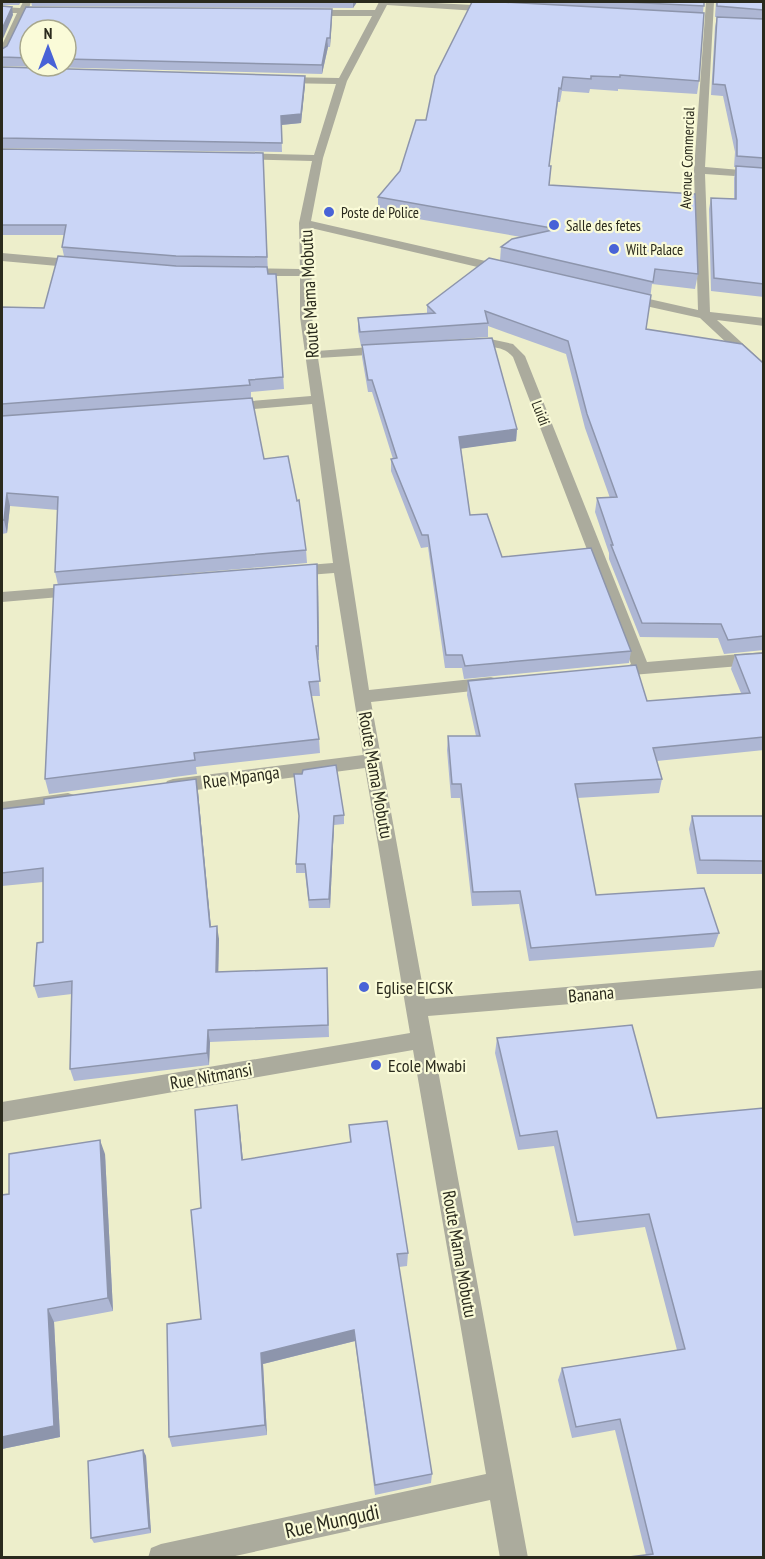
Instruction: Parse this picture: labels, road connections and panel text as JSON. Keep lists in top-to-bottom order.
{
  "streets": {
    "street": [
      "Avenue Commercial",
      "Route Mama Mobutu",
      "Luidi",
      "Rue Mpanga",
      "Banana",
      "Rue Nitmansi",
      "Rue Mungudi"
    ]
  },
  "crossings": [
    ["Route Mama Mobutu", "Rue Mpanga"],
    ["Route Mama Mobutu", "Banana"],
    ["Route Mama Mobutu", "Rue Nitmansi"],
    ["Route Mama Mobutu", "Rue Mungudi"]
  ],
  "places": [
    "Poste de Police",
    "Salle des fetes",
    "Wilt Palace",
    "Eglise EICSK",
    "Ecole Mwabi"
  ],
  "north": "top"
}
